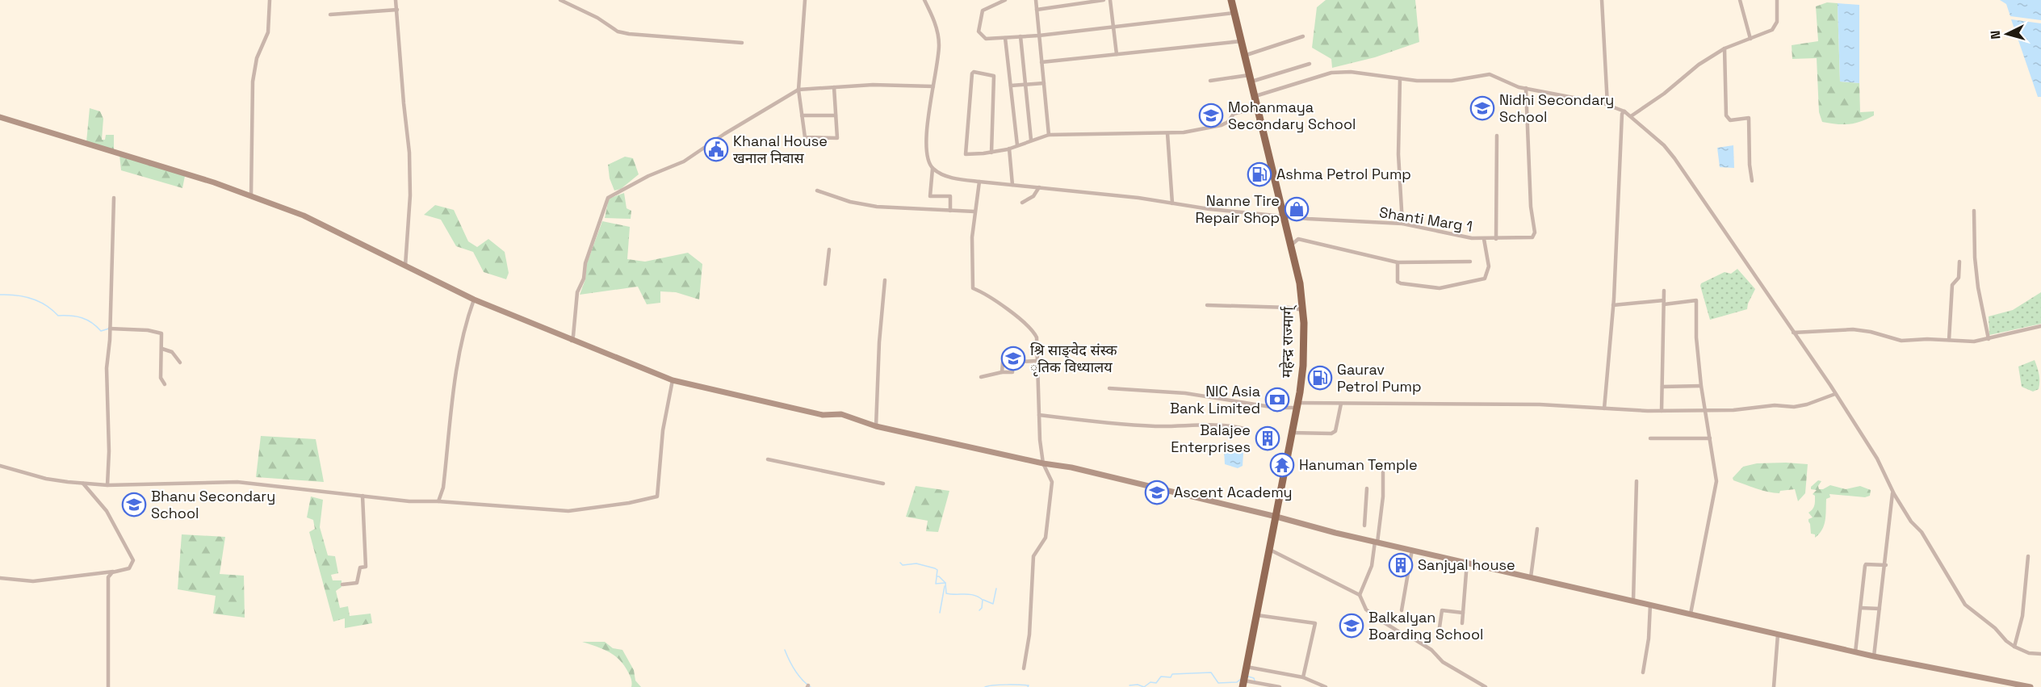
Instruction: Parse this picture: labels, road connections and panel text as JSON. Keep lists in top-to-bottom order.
{
  "streets": {
    "highway": ["महेन्द्र राज्मार्ग्"],
    "street": ["Shanti Marg 1"]
  },
  "crossings": [
    ["Shanti Marg 1", "महेन्द्र राज्मार्ग्"]
  ],
  "places": {
    "school or university": [
      "Nidhi Secondary School",
      "Mohanmaya Secondary School",
      "श्रि साङ्वेद संस्क ृतिक विध्यालय",
      "Ascent Academy",
      "Bhanu Secondary School",
      "Balkalyan Boarding School"
    ],
    "public building": ["Khanal House खनाल निवास"],
    "fuel station": ["Ashma Petrol Pump", "Gaurav Petrol Pump"],
    "shop": ["Nanne Tire Repair Shop"],
    "bank": ["NIC Asia Bank Limited"],
    "building": ["Balajee Enterprises", "Sanjyal house"],
    "temple": ["Hanuman Temple"]
  },
  "north": "left"
}
